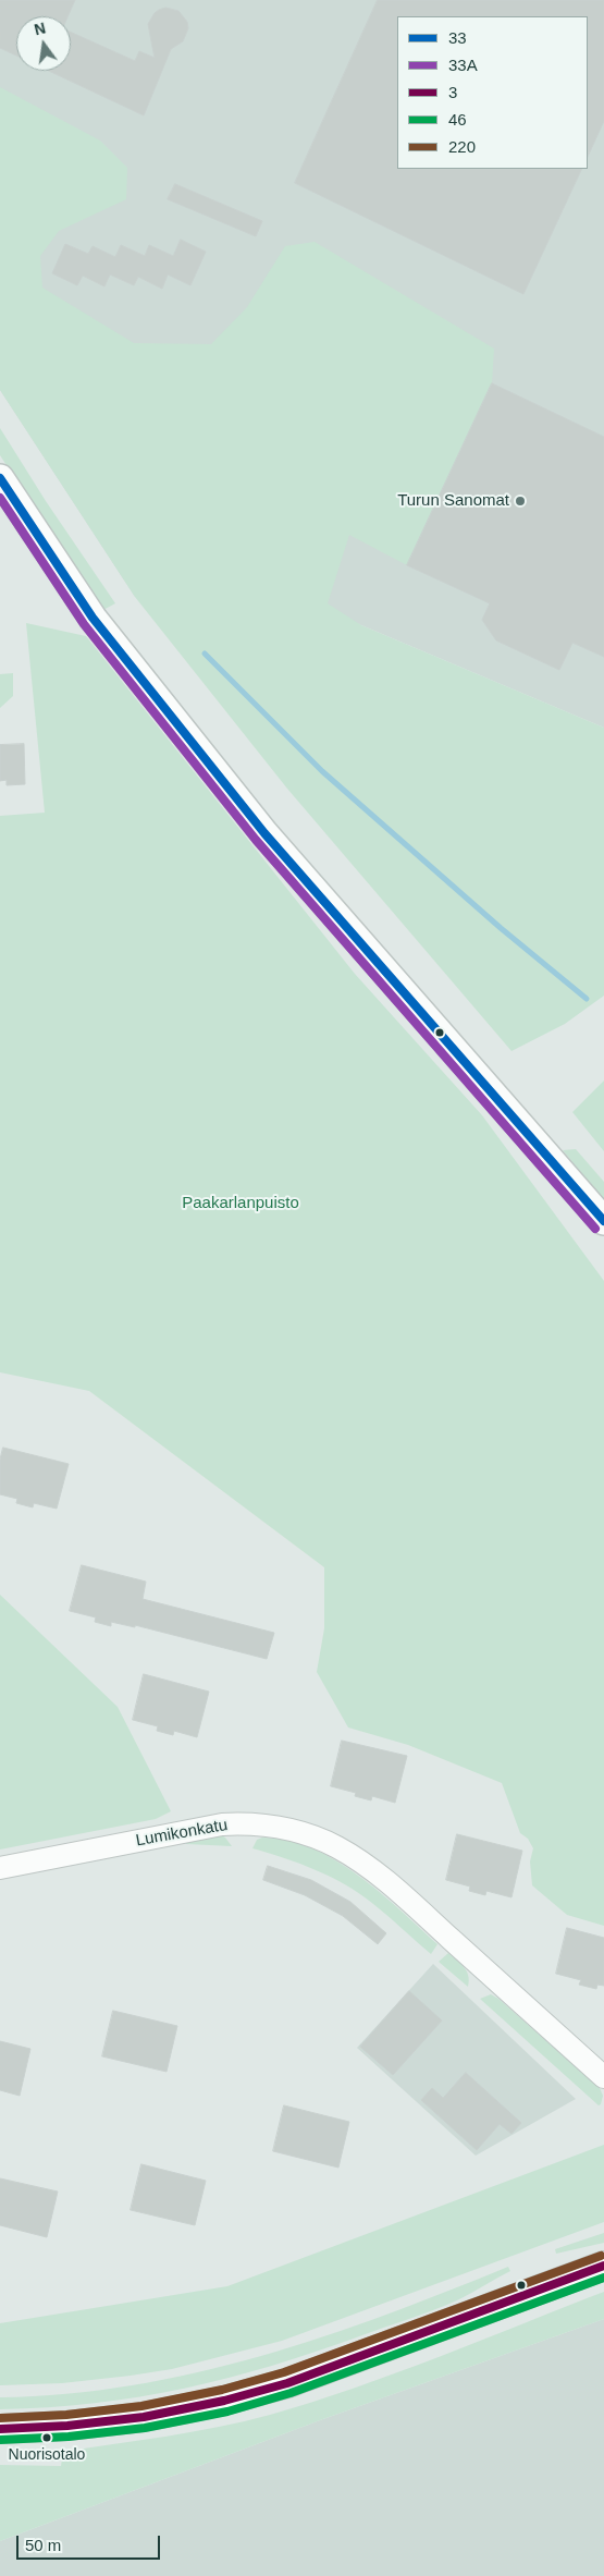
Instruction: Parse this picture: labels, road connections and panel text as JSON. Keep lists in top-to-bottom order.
{
  "streets": {
    "street": ["Lumikonkatu"]
  },
  "parks": ["Paakarlanpuisto"],
  "places": ["Turun Sanomat", "Nuorisotalo"],
  "lines": [
    "transit line 33",
    "transit line 33A",
    "transit line 220",
    "transit line 3",
    "transit line 46"
  ],
  "legend": [
    "33",
    "33A",
    "3",
    "46",
    "220"
  ],
  "scale_bar": "50 m",
  "north": "top"
}
